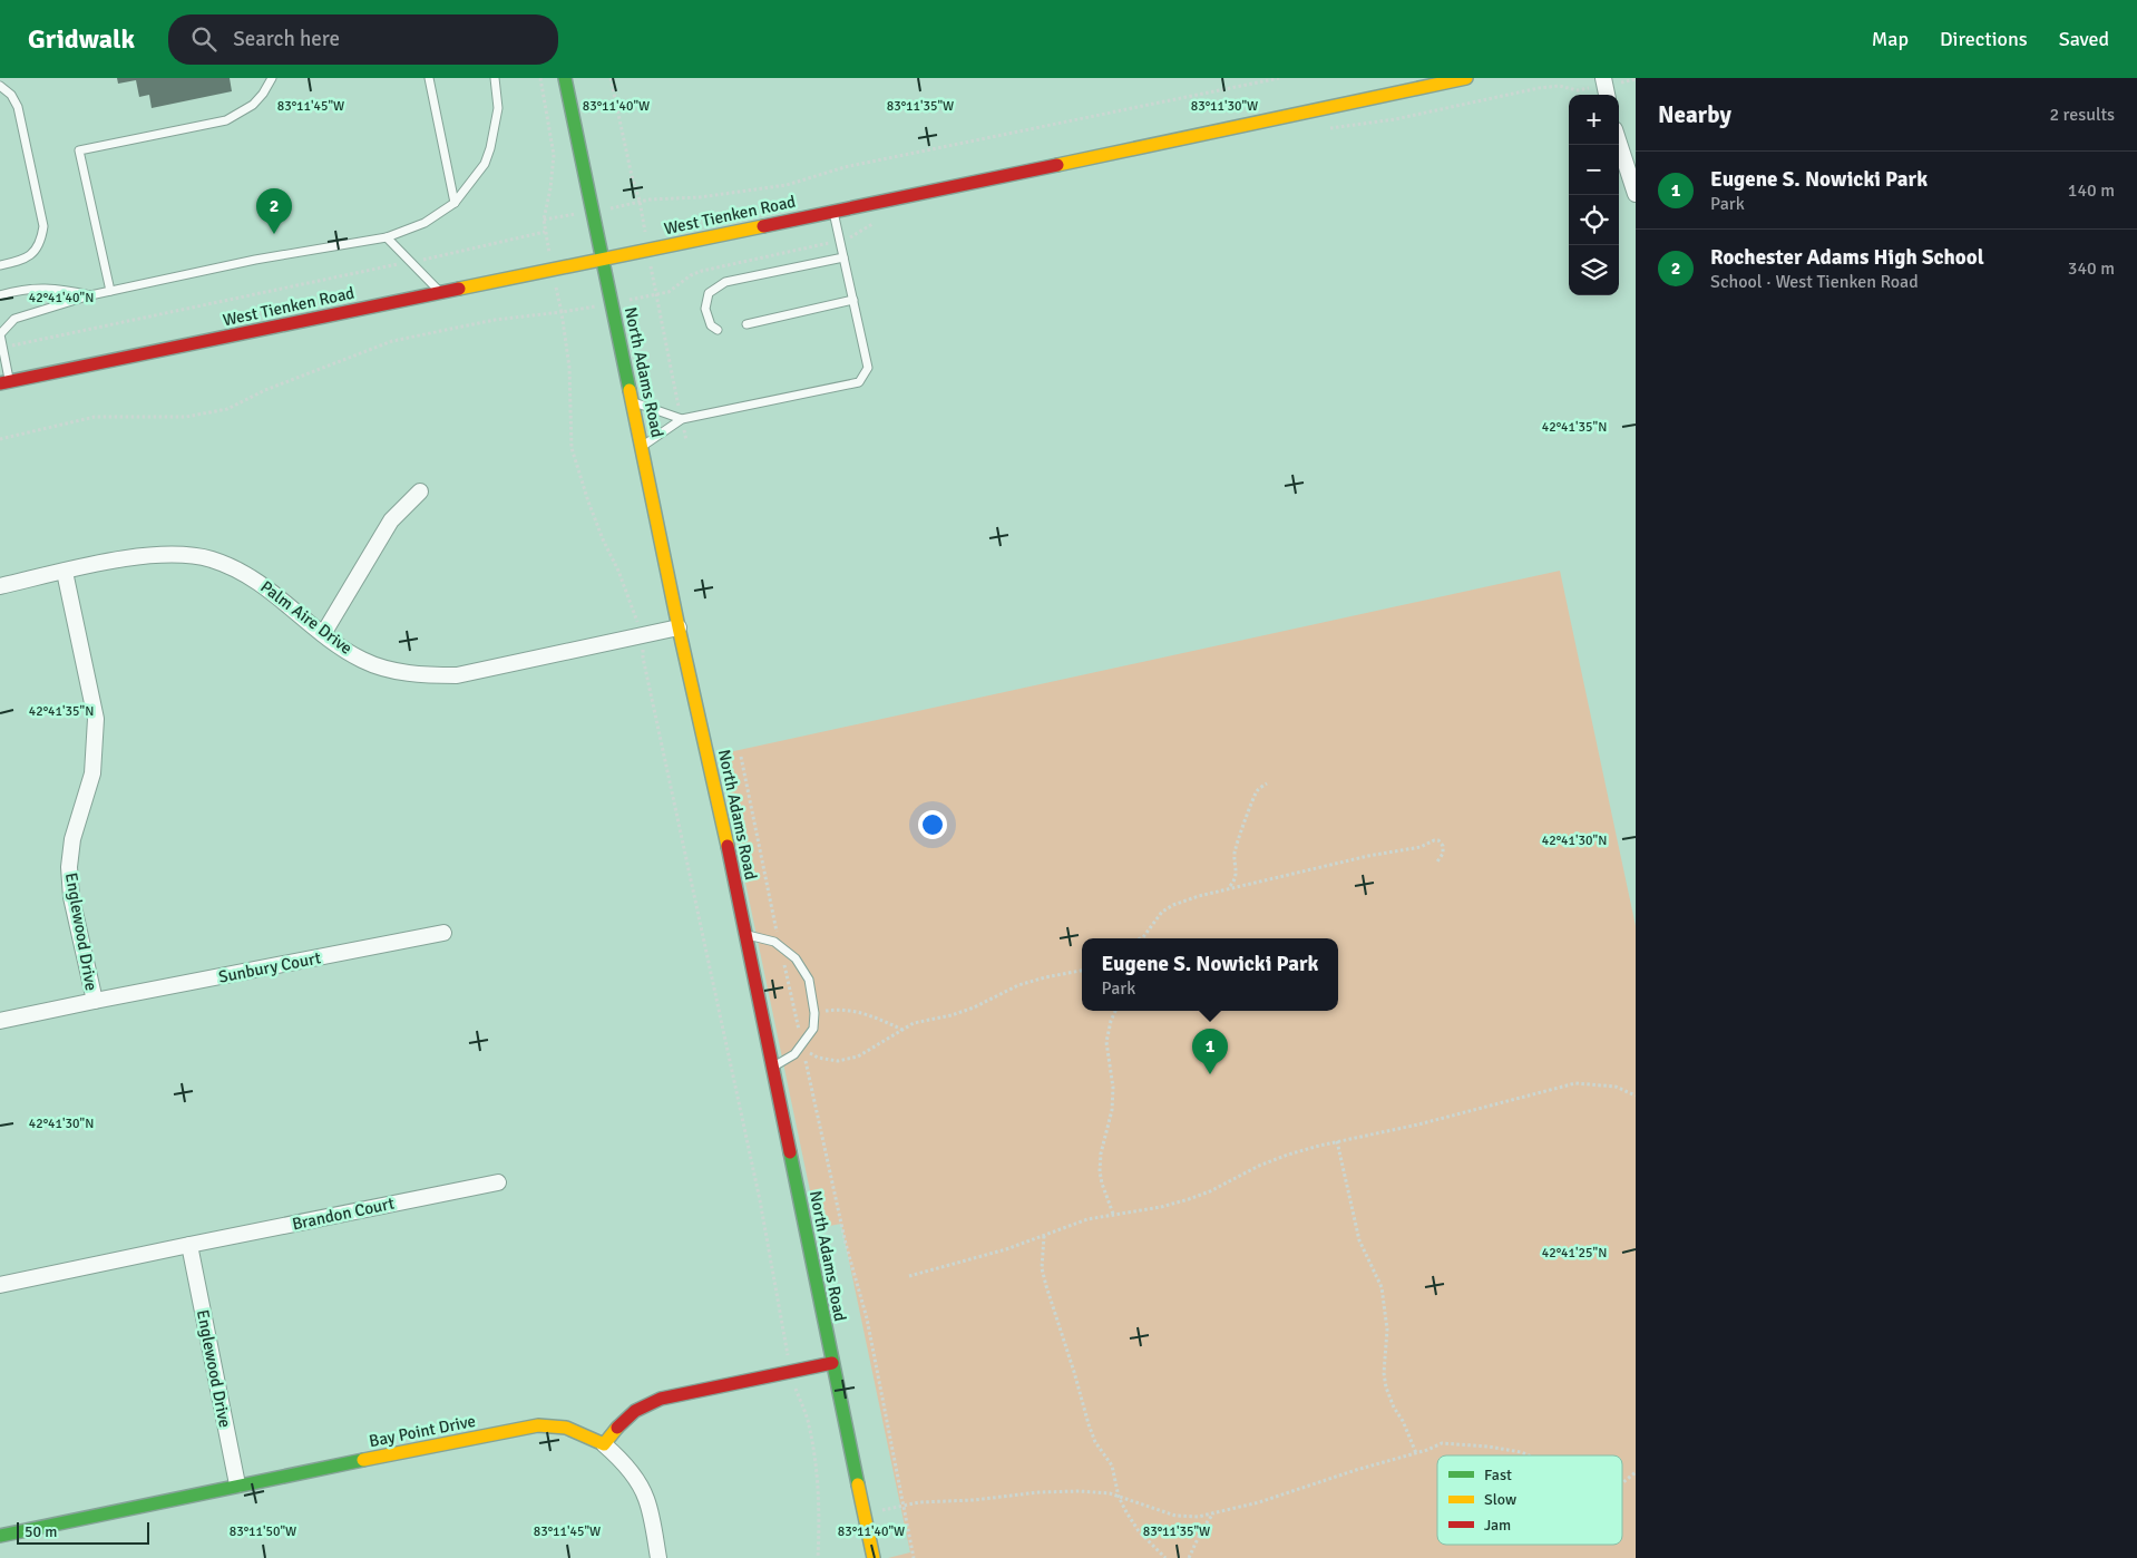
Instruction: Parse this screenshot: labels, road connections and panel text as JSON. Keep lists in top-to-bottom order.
{
  "streets": {
    "street": [
      "West Tienken Road",
      "North Adams Road",
      "Palm Aire Drive",
      "Englewood Drive",
      "Sunbury Court",
      "Brandon Court",
      "Bay Point Drive"
    ]
  },
  "crossings": [
    ["West Tienken Road", "North Adams Road"],
    ["North Adams Road", "Palm Aire Drive"],
    ["Palm Aire Drive", "Englewood Drive"],
    ["Englewood Drive", "Sunbury Court"],
    ["Englewood Drive", "Brandon Court"],
    ["Englewood Drive", "Bay Point Drive"]
  ],
  "legend": ["Fast", "Slow", "Jam"],
  "scale_bar": "50 m",
  "page": {
    "header": "Gridwalk",
    "search": "Search here",
    "nav": ["Map", "Directions", "Saved"],
    "heading": ["Nearby", "2 results"],
    "map_buttons": ["+", "−"],
    "list": [
      {
        "mark": "1",
        "name": "Eugene S. Nowicki Park",
        "note": "Park",
        "value": "140 m"
      },
      {
        "mark": "2",
        "name": "Rochester Adams High School",
        "note": "School · West Tienken Road",
        "value": "340 m"
      }
    ],
    "pins": ["2", "1"],
    "popup": ["Eugene S. Nowicki Park", "Park"],
    "scale": "50 m"
  },
  "coordinates": [
    "83°11'45\"W",
    "83°11'40\"W",
    "83°11'35\"W",
    "83°11'30\"W",
    "42°41'40\"N",
    "42°41'35\"N",
    "42°41'30\"N",
    "42°41'25\"N",
    "83°11'50\"W"
  ]
}
